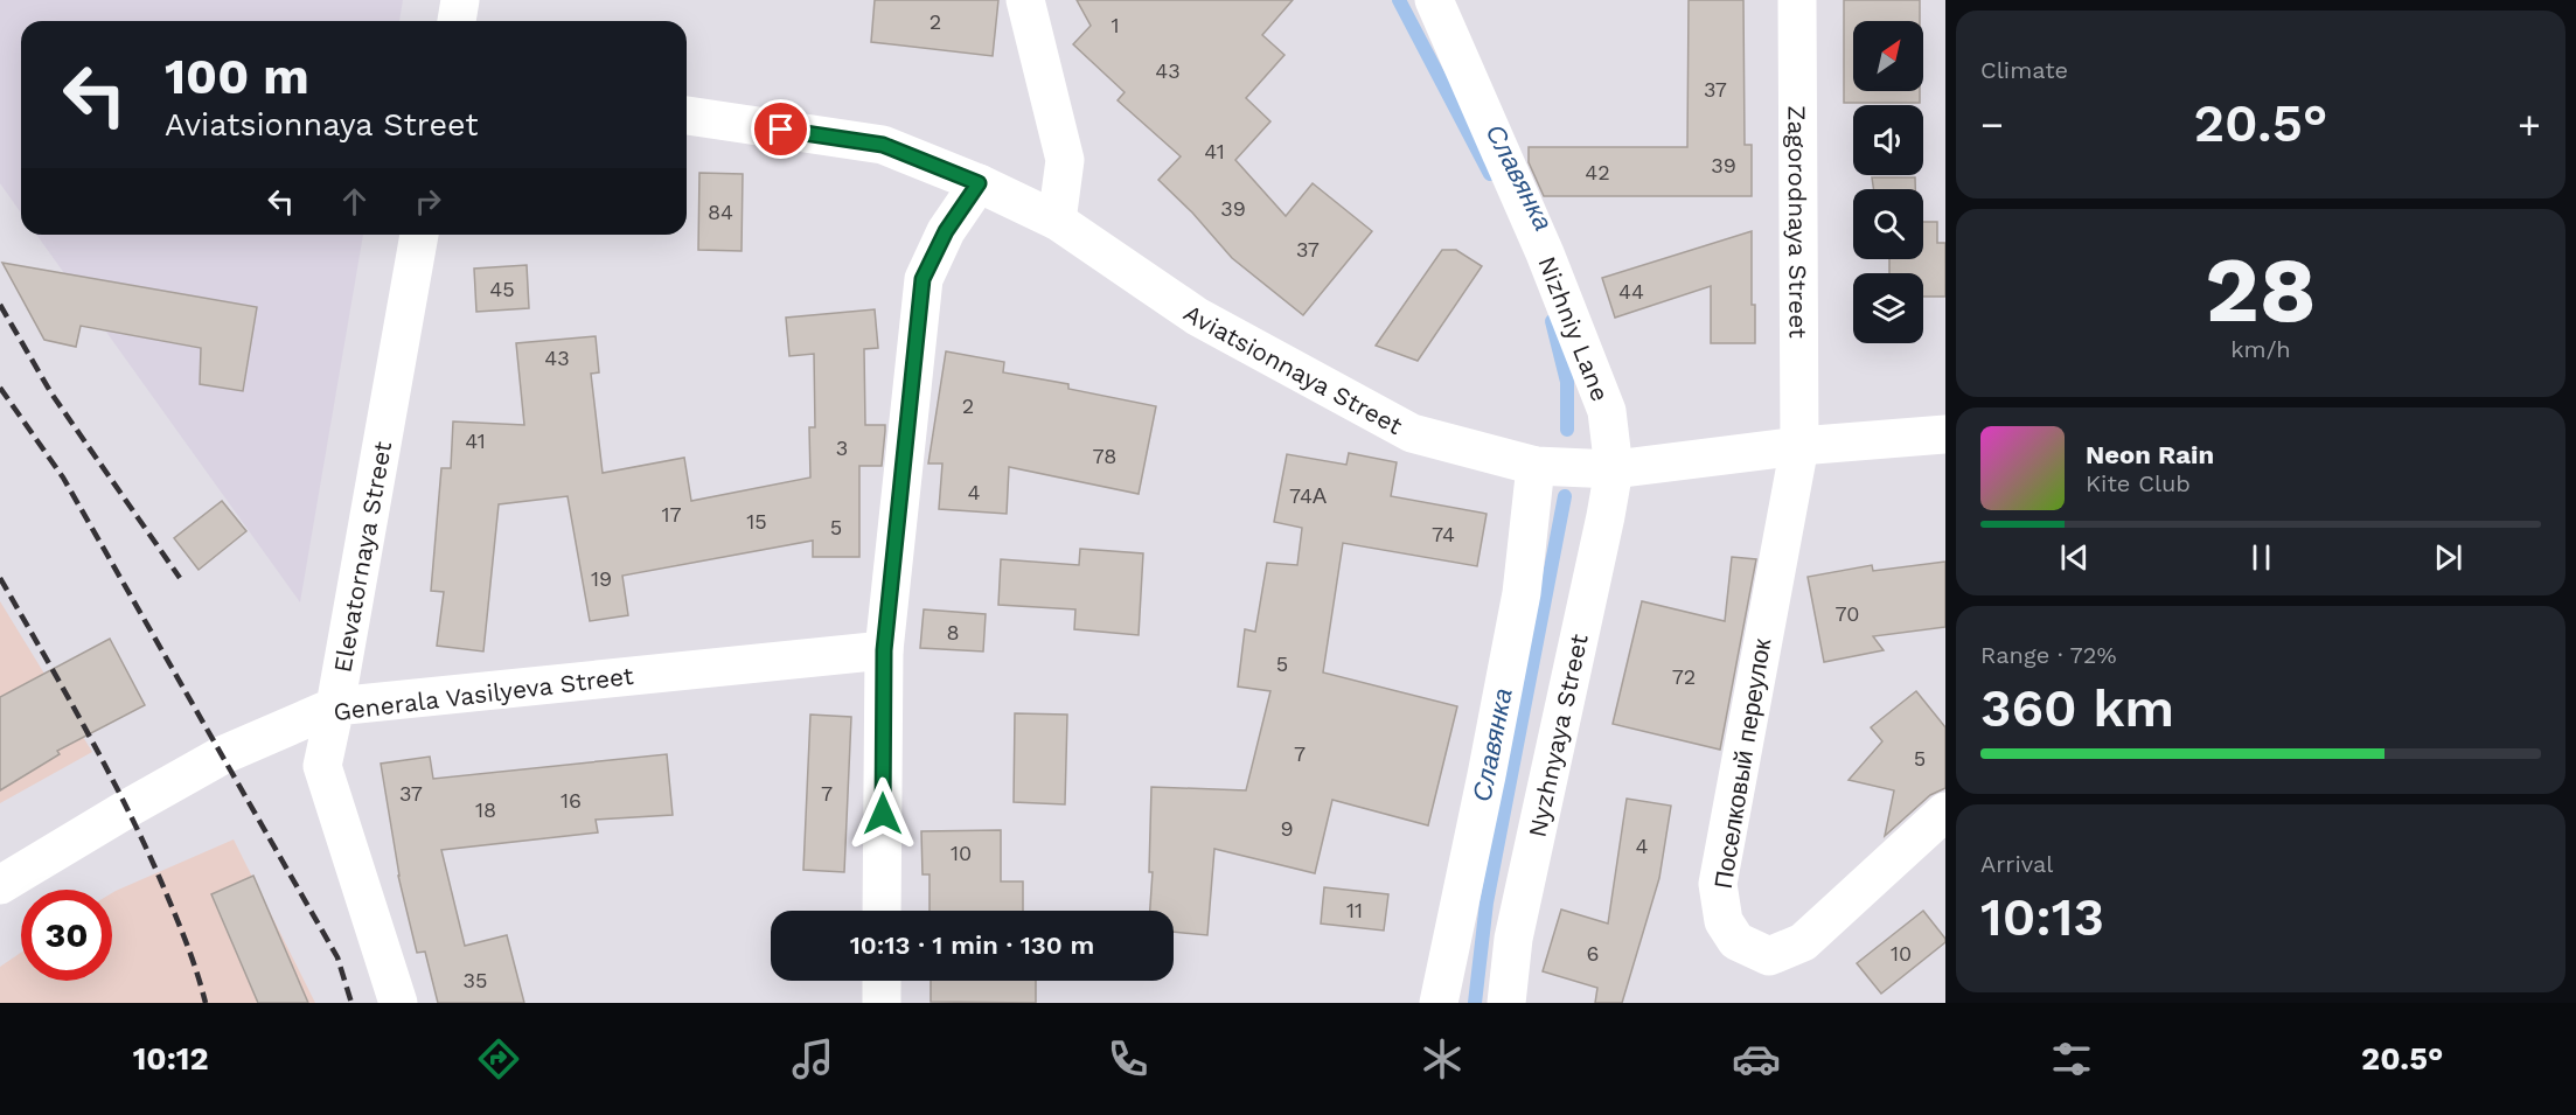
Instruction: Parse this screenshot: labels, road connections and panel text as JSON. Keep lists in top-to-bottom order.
{
  "streets": {
    "street": [
      "Zagorodnaya Street",
      "Nizhniy Lane",
      "Aviatsionnaya Street",
      "Elevatornaya Street",
      "Generala Vasilyeva Street",
      "Nyzhnyaya Street",
      "Поселковый переулок"
    ]
  },
  "crossings": [
    ["Zagorodnaya Street", "Aviatsionnaya Street"],
    ["Zagorodnaya Street", "Поселковый переулок"],
    ["Nizhniy Lane", "Aviatsionnaya Street"],
    ["Nizhniy Lane", "Nyzhnyaya Street"],
    ["Aviatsionnaya Street", "Nyzhnyaya Street"],
    ["Aviatsionnaya Street", "Поселковый переулок"],
    ["Elevatornaya Street", "Generala Vasilyeva Street"]
  ],
  "water": ["Славянка"],
  "house_numbers": [
    "2",
    "1",
    "43",
    "37",
    "41",
    "39",
    "42",
    "39",
    "84",
    "37",
    "45",
    "44",
    "43",
    "2",
    "41",
    "3",
    "78",
    "4",
    "74А",
    "17",
    "15",
    "5",
    "74",
    "19",
    "70",
    "8",
    "5",
    "72",
    "7",
    "5",
    "37",
    "7",
    "16",
    "18",
    "9",
    "4",
    "10",
    "11",
    "6",
    "10",
    "35"
  ],
  "north": "top right",
  "page": {
    "tile": [
      "Climate",
      ["28", "km/h"],
      ["Range · 72%", "360 km"],
      ["Arrival", "10:13"]
    ],
    "turn": ["100 m", "Aviatsionnaya Street"],
    "heat": ["−", "20.5°", "+"],
    "song": ["Neon Rain", "Kite Club"],
    "limit": "30",
    "trip": "10:13 · 1 min · 130 m",
    "tabs": ["10:12", "20.5°"]
  }
}
